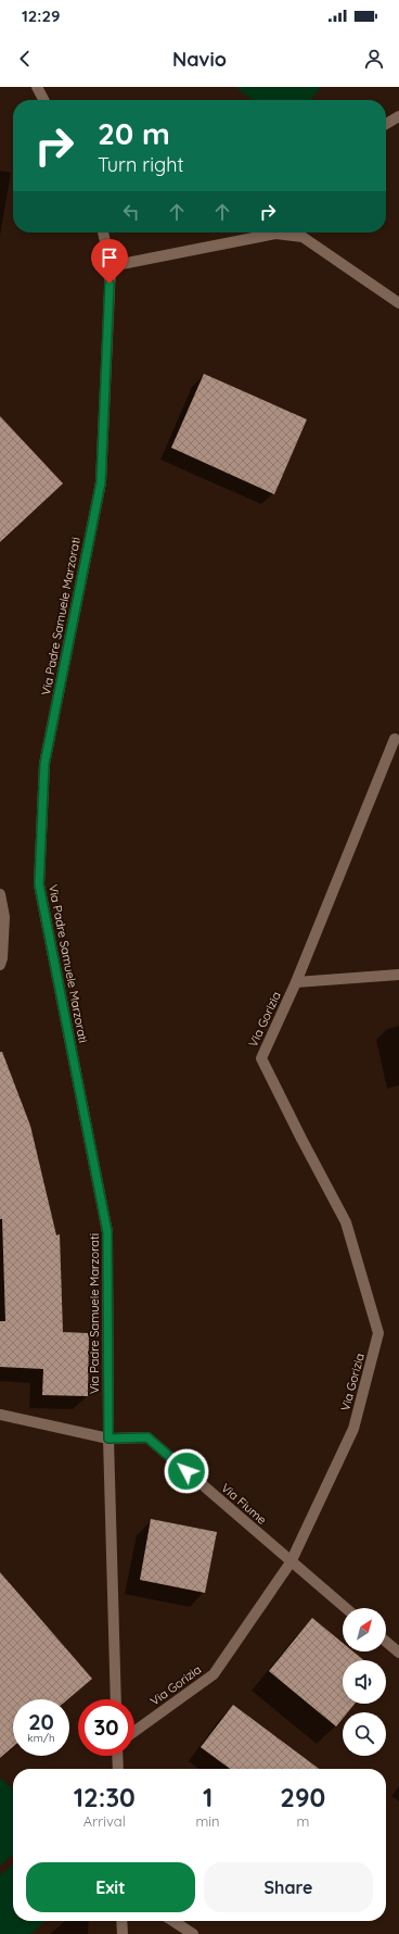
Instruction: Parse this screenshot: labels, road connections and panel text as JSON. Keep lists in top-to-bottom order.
{
  "streets": {
    "street": ["Via Padre Samuele Marzorati", "Via Gorizia", "Via Fiume"]
  },
  "crossings": [
    ["Via Padre Samuele Marzorati", "Via Fiume"],
    ["Via Gorizia", "Via Fiume"]
  ],
  "north": "top right",
  "page": {
    "status": "12:29",
    "header": "Navio",
    "turn": ["20 m", "Turn right"],
    "speed": "20 km/h",
    "limit": "30",
    "eta": [
      "12:30",
      "Arrival",
      "1",
      "min",
      "290",
      "m"
    ],
    "buttons": ["Exit", "Share"]
  }
}
